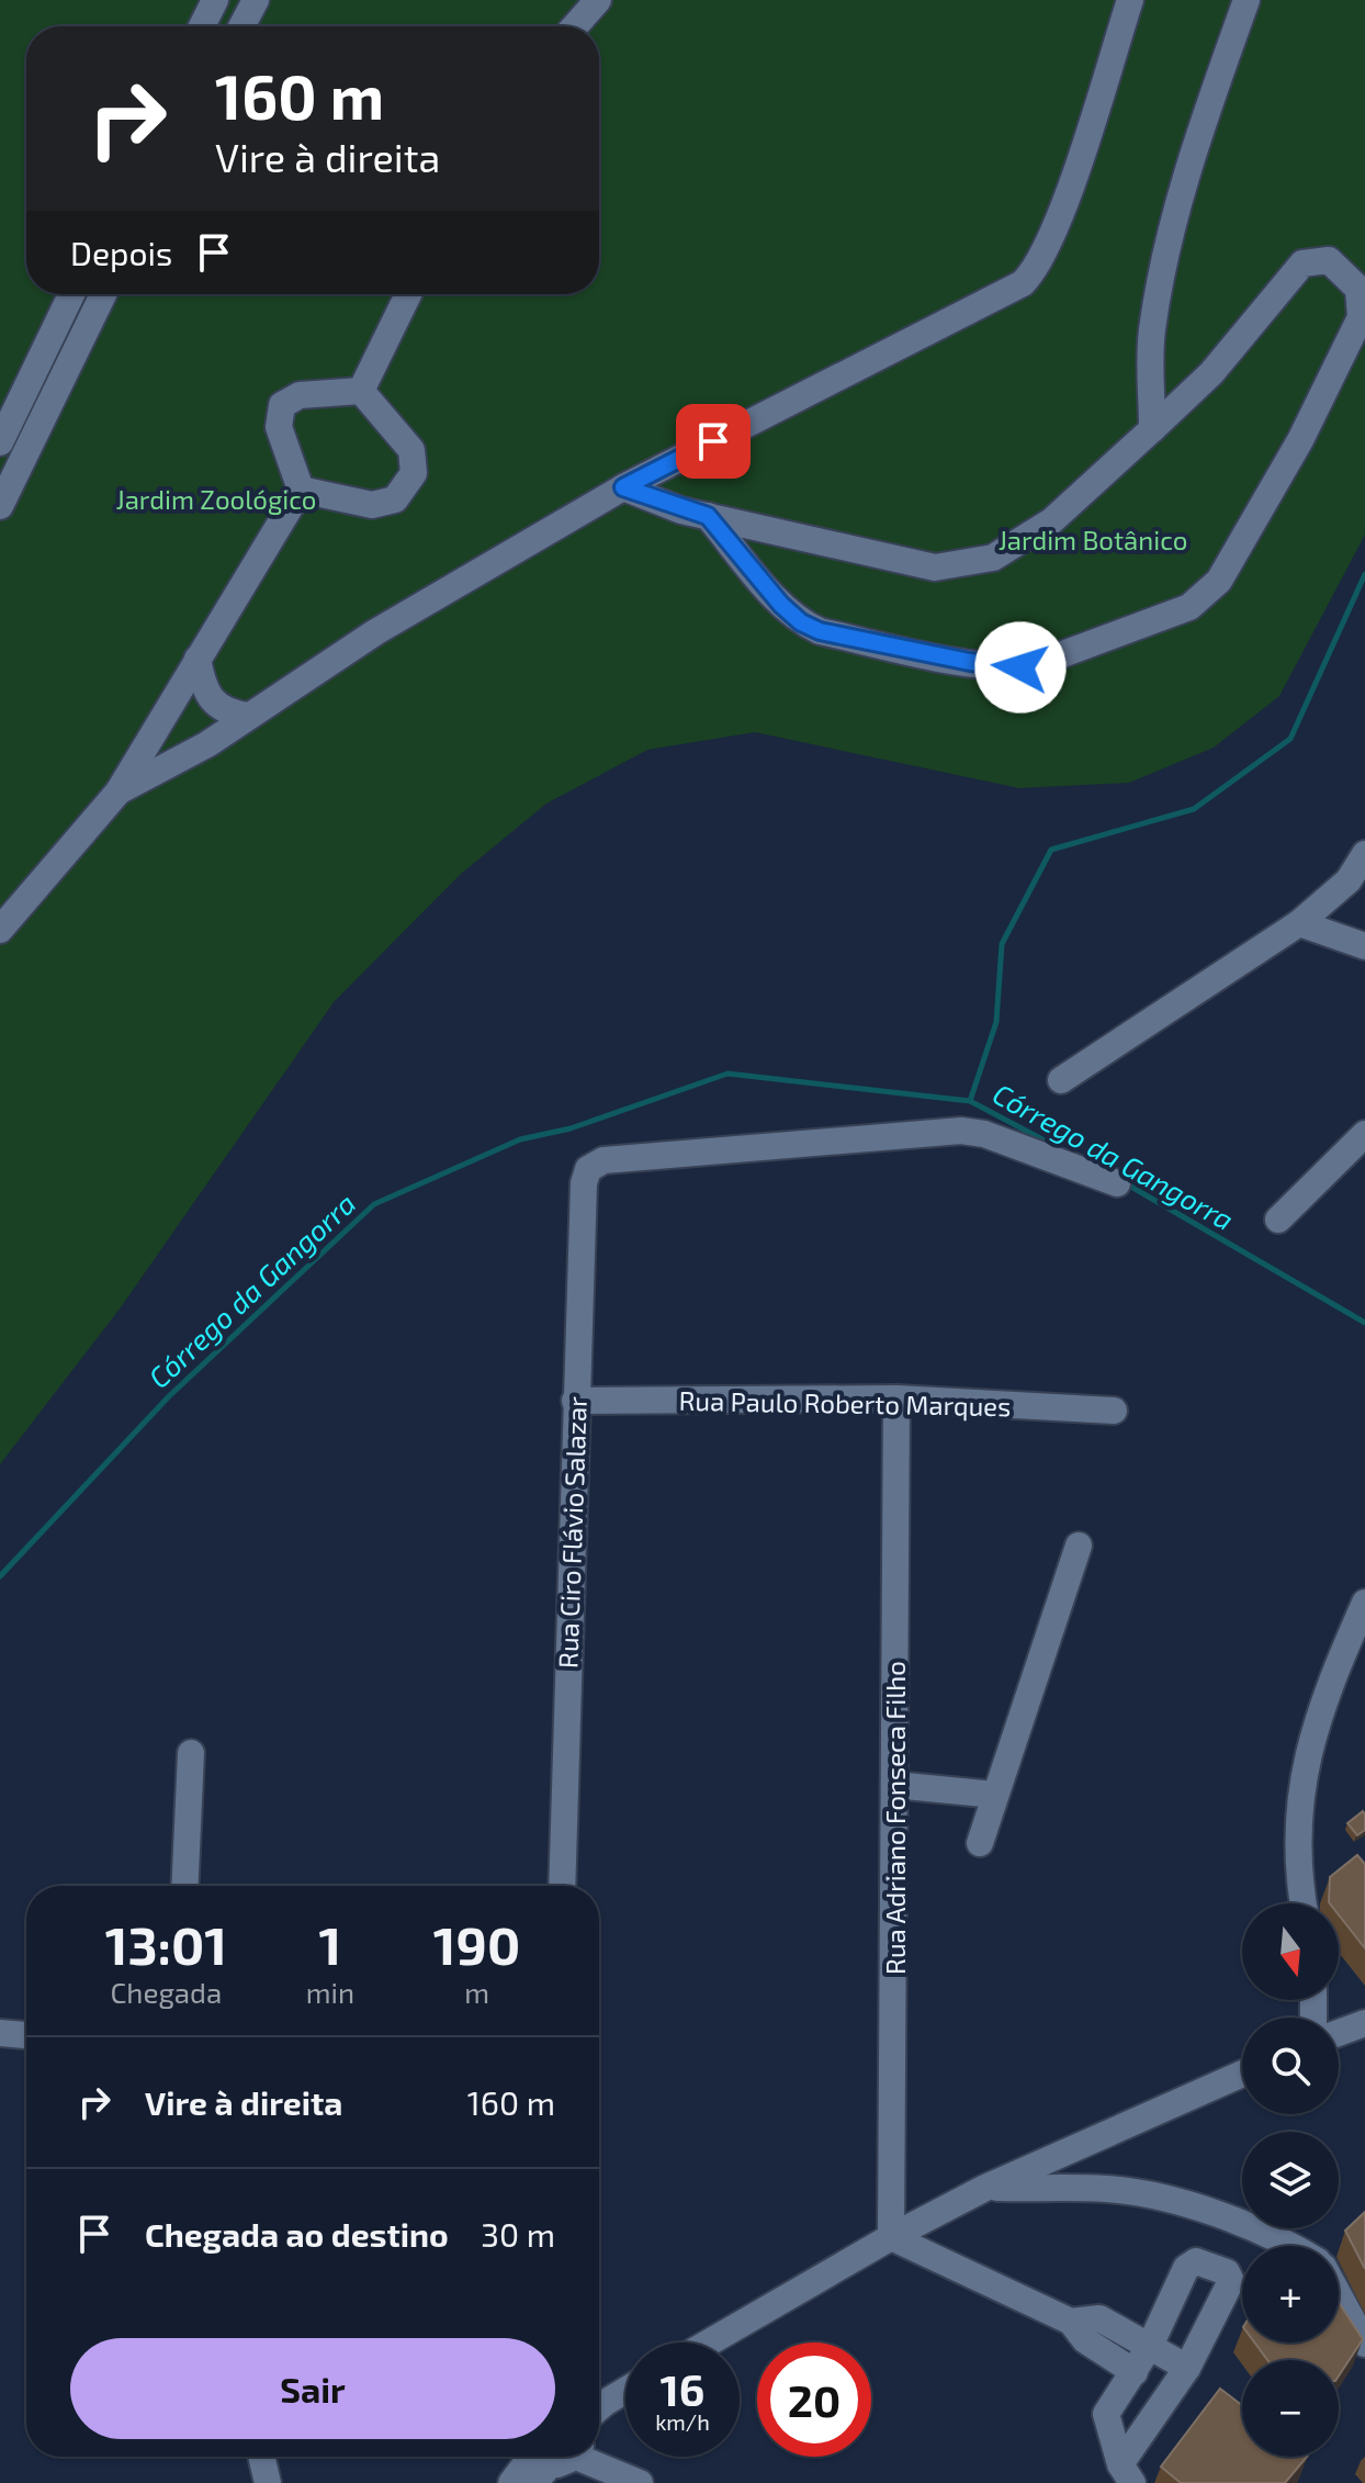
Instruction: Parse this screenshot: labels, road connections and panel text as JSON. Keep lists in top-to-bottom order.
{
  "streets": {
    "street": ["Rua Paulo Roberto Marques", "Rua Ciro Flávio Salazar", "Rua Adriano Fonseca Filho"]
  },
  "crossings": [
    ["Rua Paulo Roberto Marques", "Rua Ciro Flávio Salazar"],
    ["Rua Paulo Roberto Marques", "Rua Adriano Fonseca Filho"]
  ],
  "water": ["Córrego da Gangorra"],
  "parks": ["Jardim Zoológico", "Jardim Botânico"],
  "north": "bottom",
  "page": {
    "turn": ["160 m", "Vire à direita"],
    "then": "Depois",
    "eta": [
      "13:01",
      "Chegada",
      "1",
      "min",
      "190",
      "m"
    ],
    "map_buttons": ["+", "−"],
    "list": [
      {
        "name": "Vire à direita",
        "value": "160 m"
      },
      {
        "name": "Chegada ao destino",
        "value": "30 m"
      }
    ],
    "buttons": "Sair",
    "speed": "16 km/h",
    "limit": "20"
  }
}
